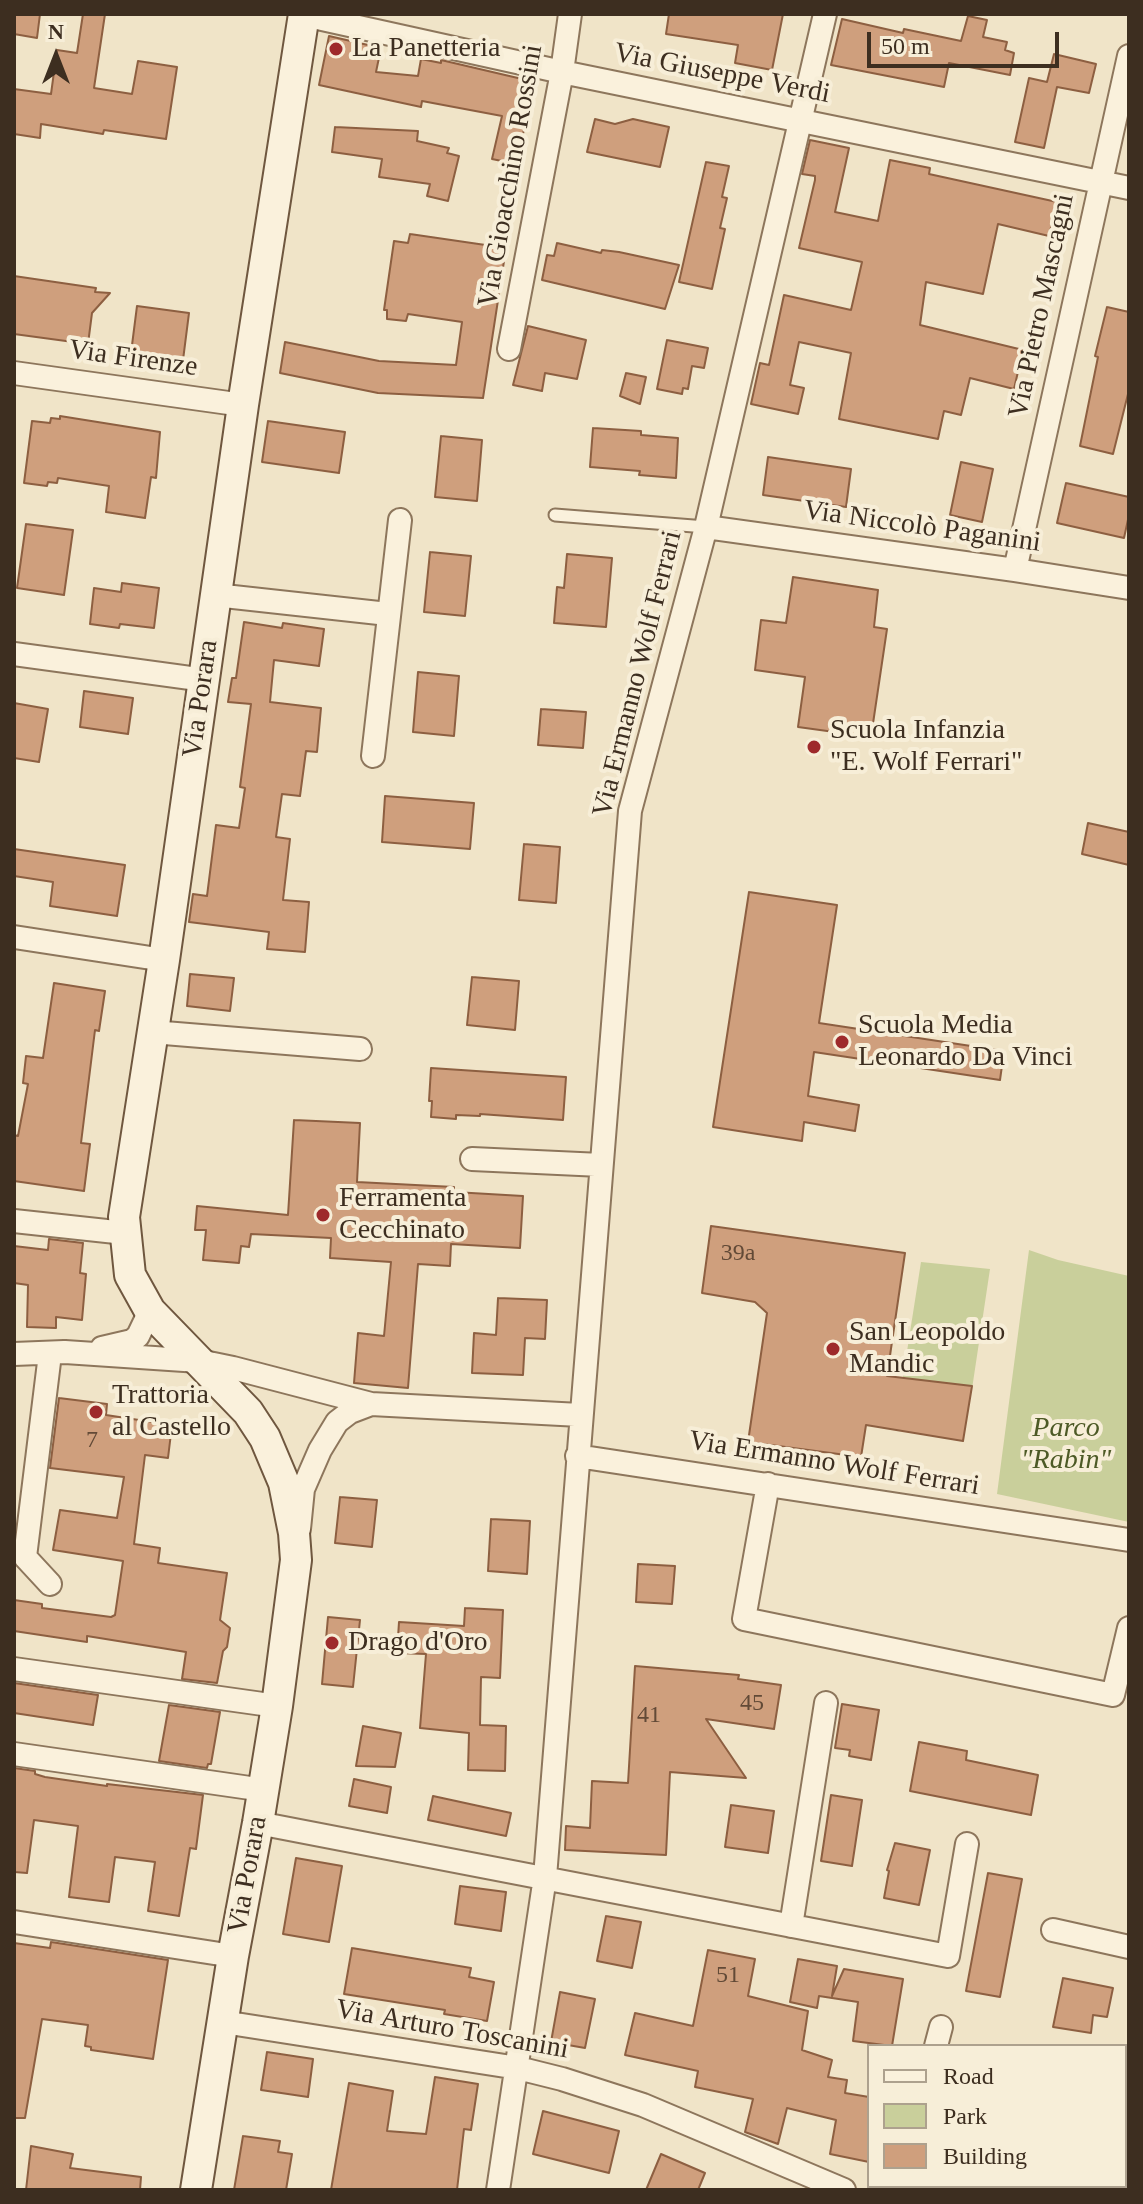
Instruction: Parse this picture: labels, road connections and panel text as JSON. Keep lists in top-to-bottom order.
{
  "streets": {
    "street": [
      "Via Giuseppe Verdi",
      "Via Gioacchino Rossini",
      "Via Pietro Mascagni",
      "Via Firenze",
      "Via Niccolò Paganini",
      "Via Ermanno Wolf Ferrari",
      "Via Porara",
      "Via Arturo Toscanini"
    ]
  },
  "crossings": [
    ["Via Giuseppe Verdi", "Via Gioacchino Rossini"],
    ["Via Giuseppe Verdi", "Via Pietro Mascagni"],
    ["Via Giuseppe Verdi", "Via Ermanno Wolf Ferrari"],
    ["Via Giuseppe Verdi", "Via Porara"],
    ["Via Pietro Mascagni", "Via Niccolò Paganini"],
    ["Via Firenze", "Via Porara"],
    ["Via Niccolò Paganini", "Via Ermanno Wolf Ferrari"],
    ["Via Ermanno Wolf Ferrari", "Via Arturo Toscanini"],
    ["Via Porara", "Via Arturo Toscanini"]
  ],
  "parks": ["Parco \"Rabin\""],
  "places": [
    "La Panetteria",
    "Scuola Infanzia \"E. Wolf Ferrari\"",
    "Scuola Media Leonardo Da Vinci",
    "Ferramenta Cecchinato",
    "San Leopoldo Mandic",
    "Trattoria al Castello",
    "Drago d'Oro"
  ],
  "house_numbers": [
    "39a",
    "7",
    "45",
    "41",
    "51"
  ],
  "legend": ["Road", "Park", "Building"],
  "scale_bar": "50 m",
  "north": "top"
}
